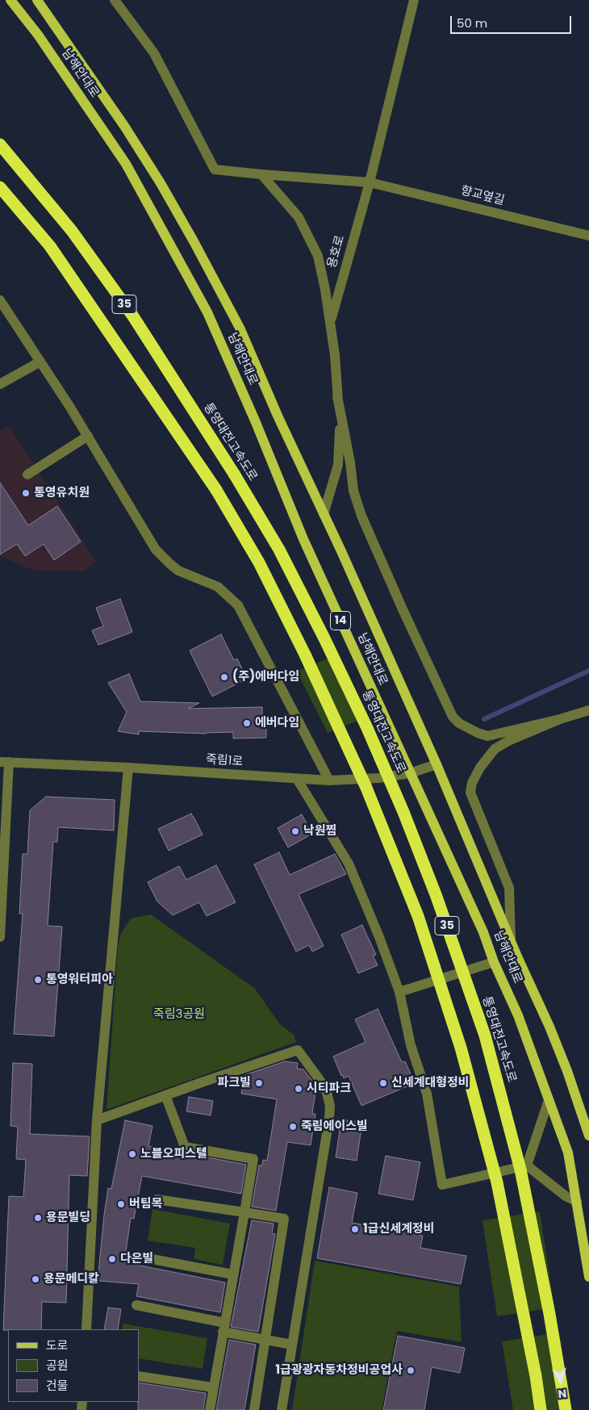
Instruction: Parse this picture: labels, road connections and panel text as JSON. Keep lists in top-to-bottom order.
{
  "streets": {
    "highway": ["35", "통영대전고속도로"],
    "main road": ["남해안대로", "14"],
    "street": ["향교옆길", "용호로", "죽림1로"]
  },
  "crossings": [
    ["남해안대로", "용호로"],
    ["남해안대로", "죽림1로"],
    ["향교옆길", "용호로"]
  ],
  "parks": ["죽림3공원"],
  "places": [
    "통영유치원",
    "(주)에버다임",
    "에버다임",
    "낙원찜",
    "통영워터피아",
    "파크빌",
    "신세계대형정비",
    "시티파크",
    "죽림에이스빌",
    "노블오피스텔",
    "버팀목",
    "용문빌딩",
    "1급신세계정비",
    "다은빌",
    "용문메디칼",
    "1급광광자동차정비공업사"
  ],
  "legend": ["도로", "공원", "건물"],
  "scale_bar": "50 m",
  "north": "bottom"
}
